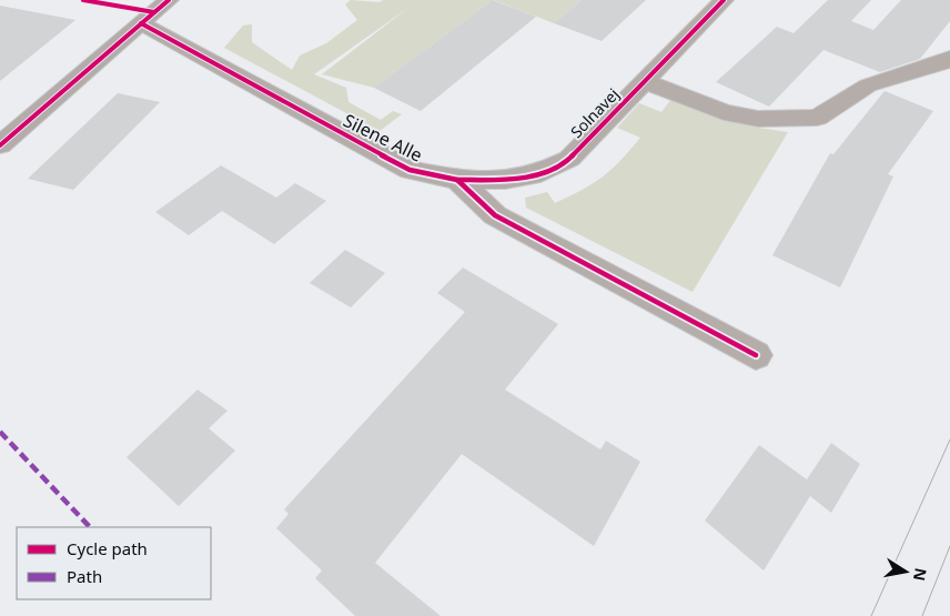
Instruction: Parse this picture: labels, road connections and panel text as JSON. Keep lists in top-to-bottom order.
{
  "streets": {
    "street": ["Solnavej", "Silene Alle"]
  },
  "crossings": [
    ["Solnavej", "Silene Alle"]
  ],
  "legend": ["Cycle path", "Path"],
  "north": "right"
}
